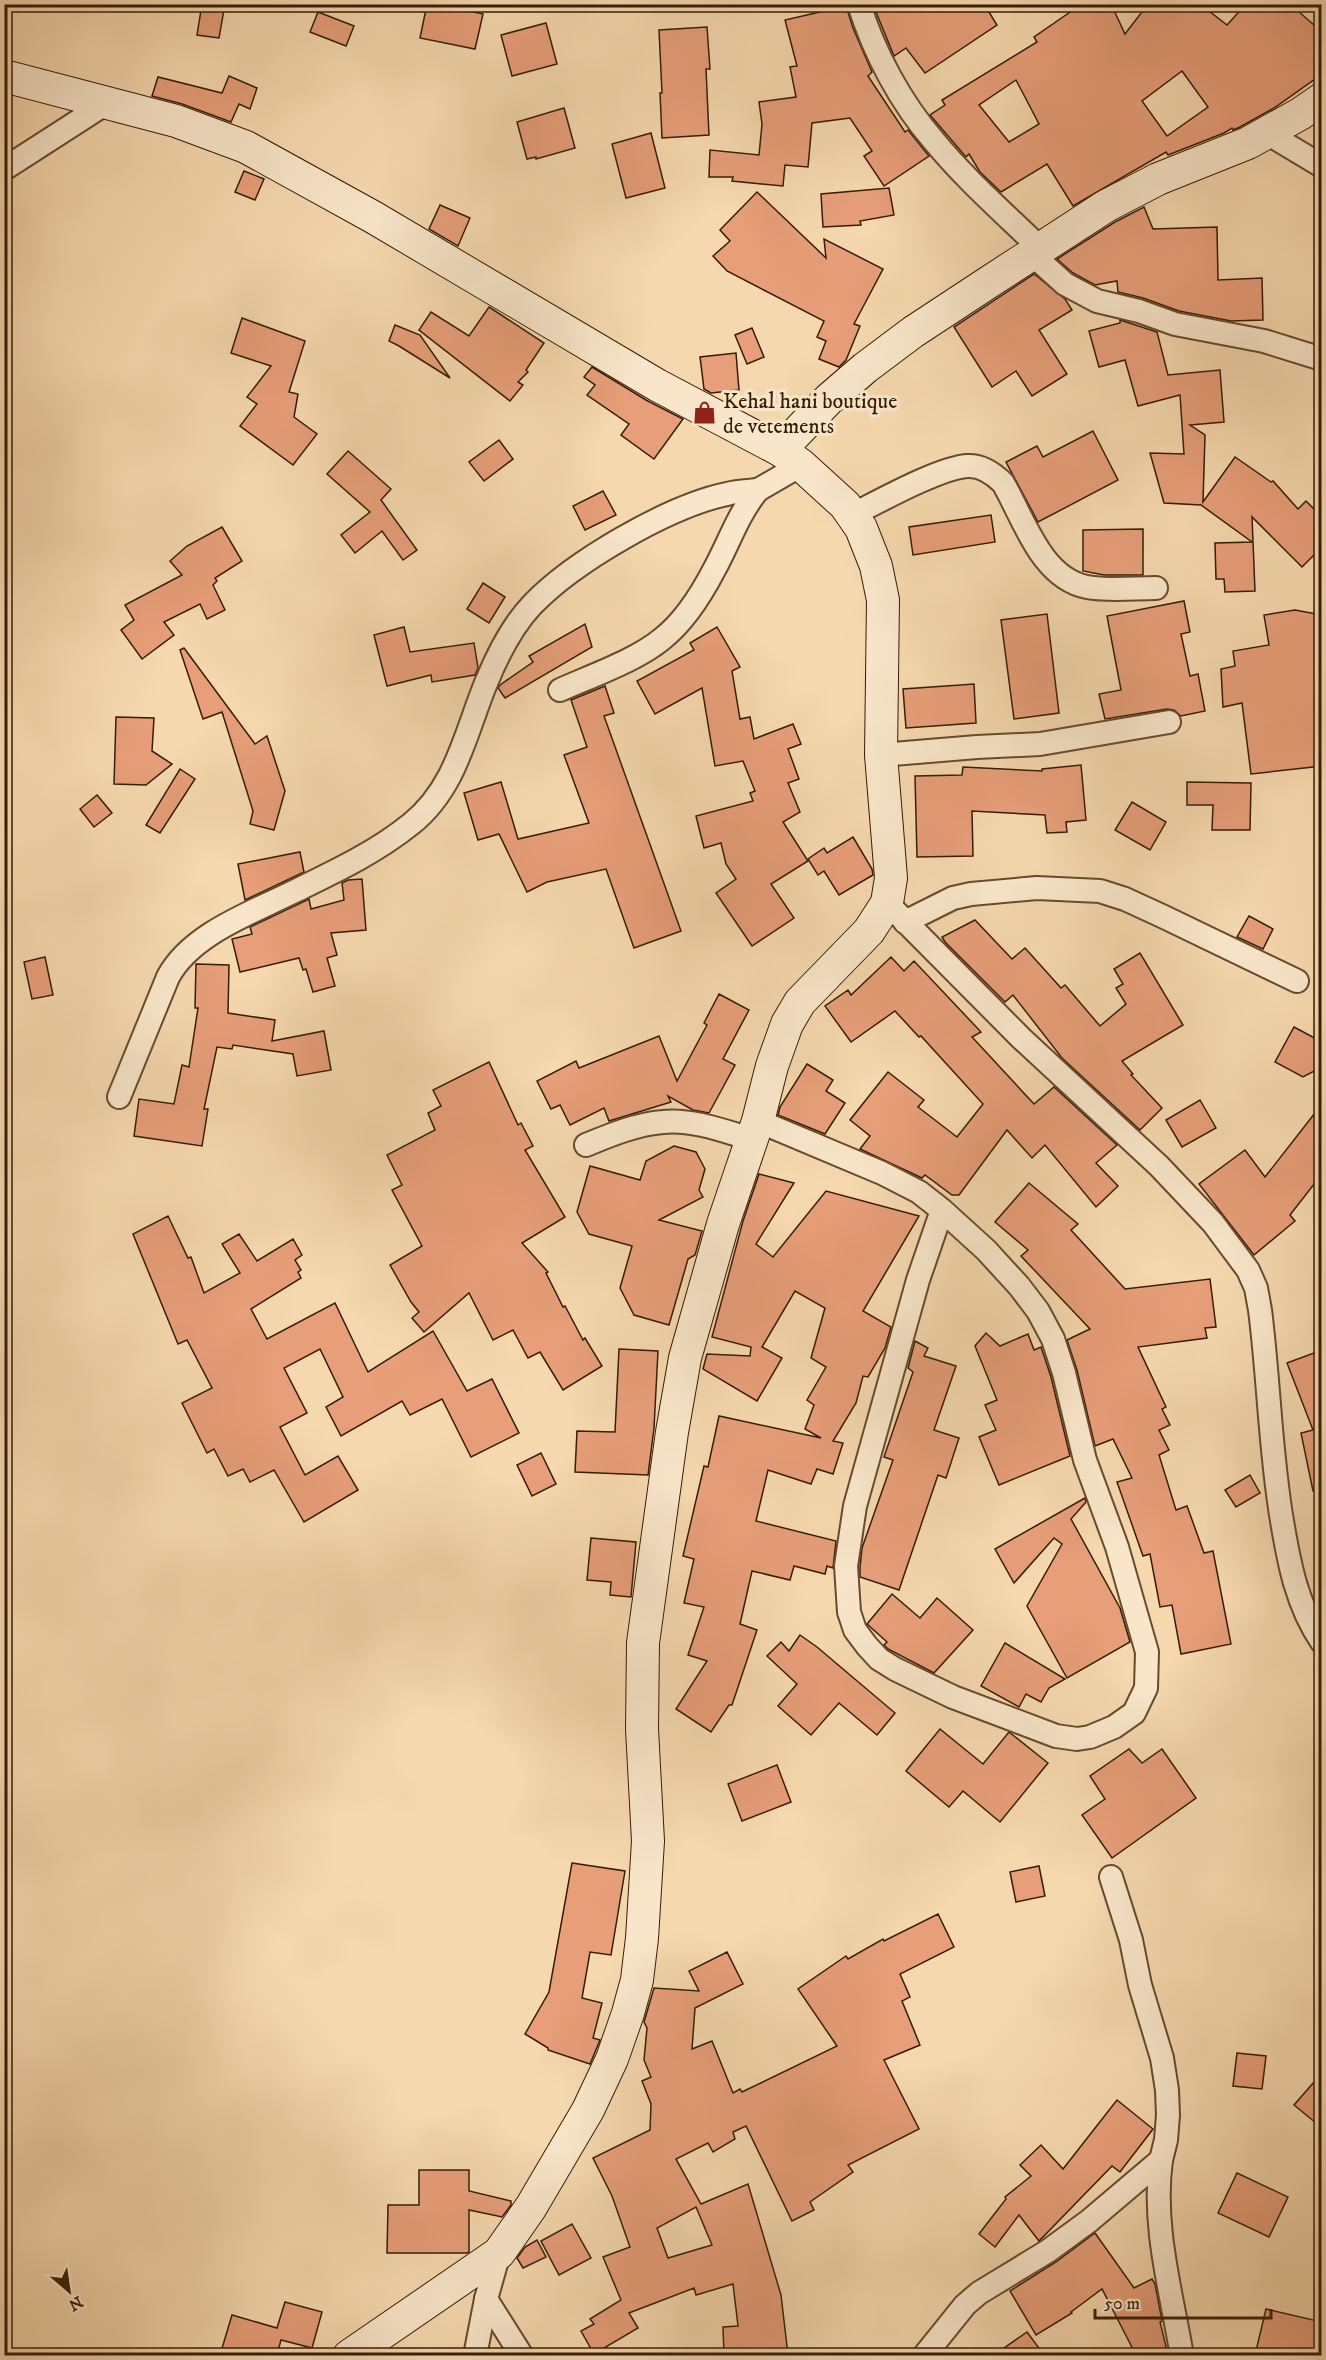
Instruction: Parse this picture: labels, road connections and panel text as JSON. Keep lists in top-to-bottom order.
{
  "places": {
    "shop": ["Kehal hani boutique de vetements"]
  },
  "scale_bar": "50 m",
  "north": "bottom right"
}
